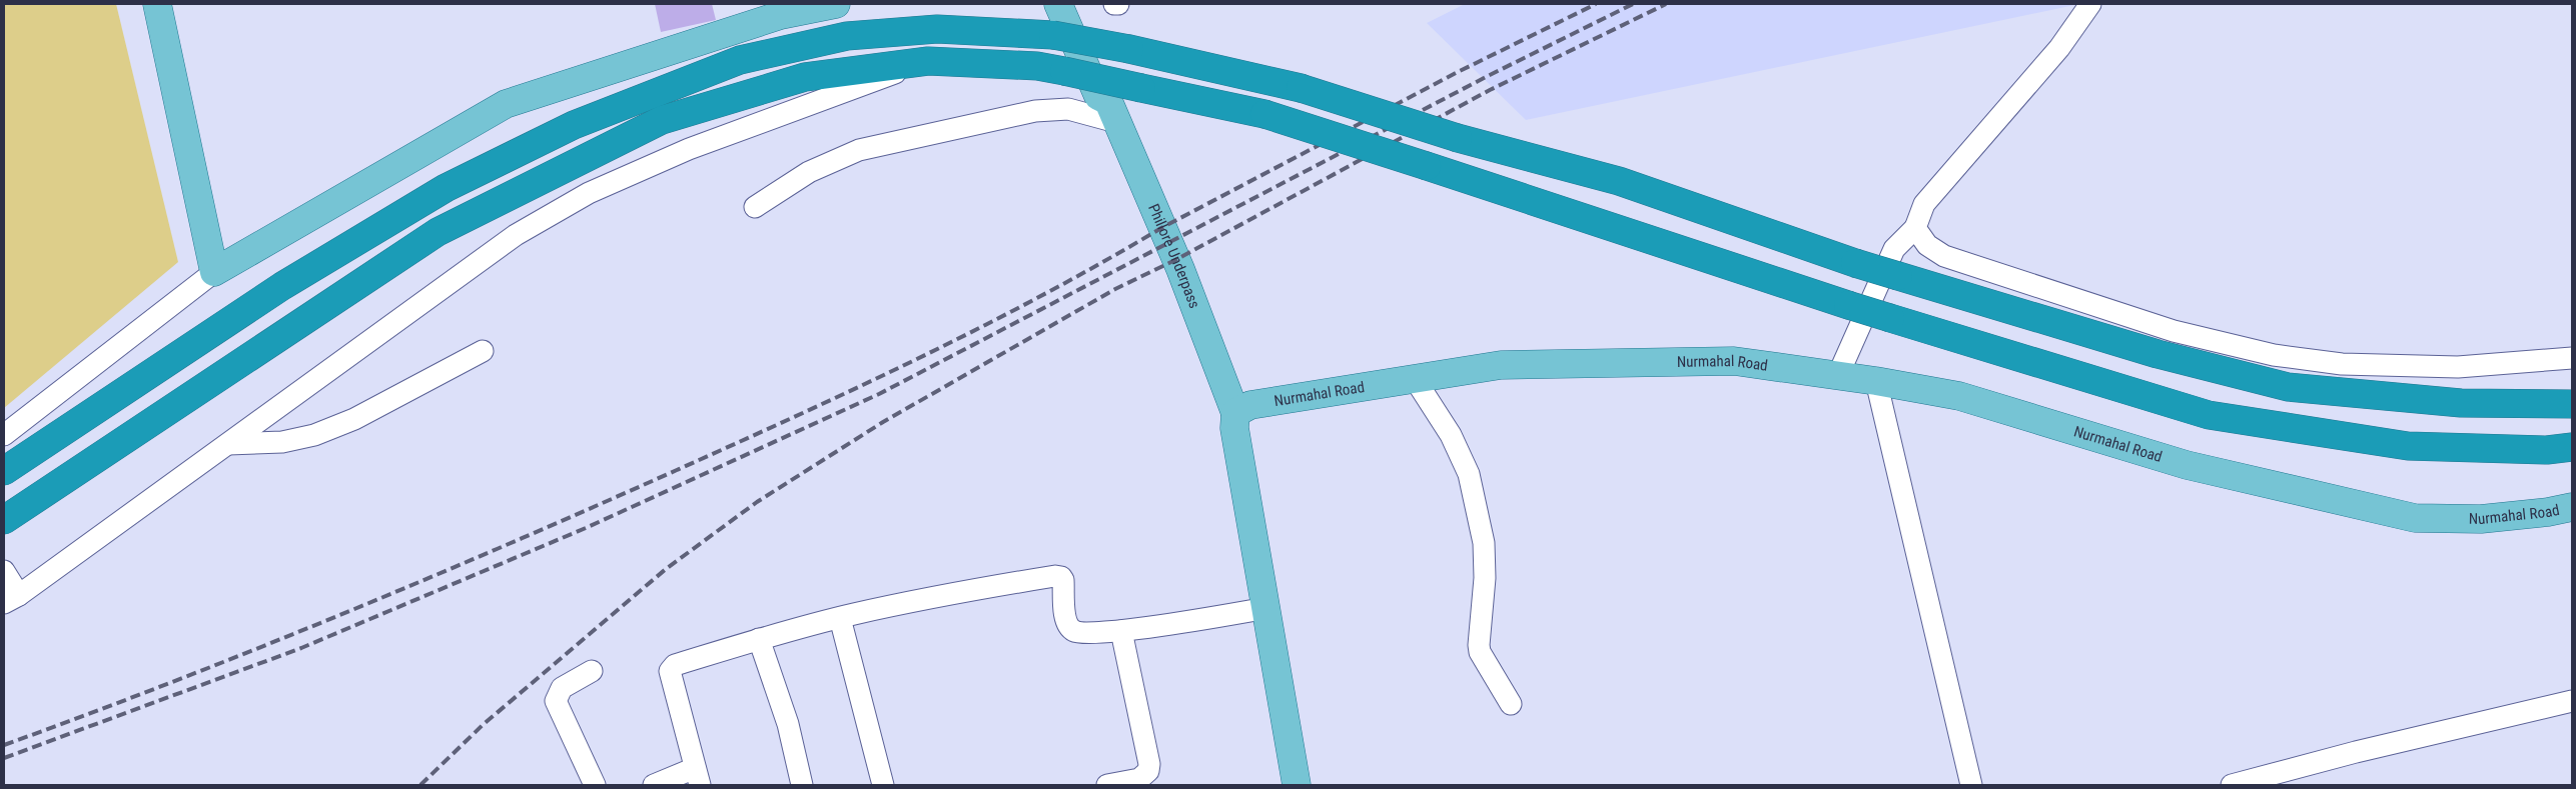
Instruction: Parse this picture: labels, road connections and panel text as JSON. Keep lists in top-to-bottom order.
{
  "streets": {
    "main road": ["Phillore Underpass", "Nurmahal Road"]
  },
  "crossings": [
    ["Phillore Underpass", "Nurmahal Road"]
  ]
}
